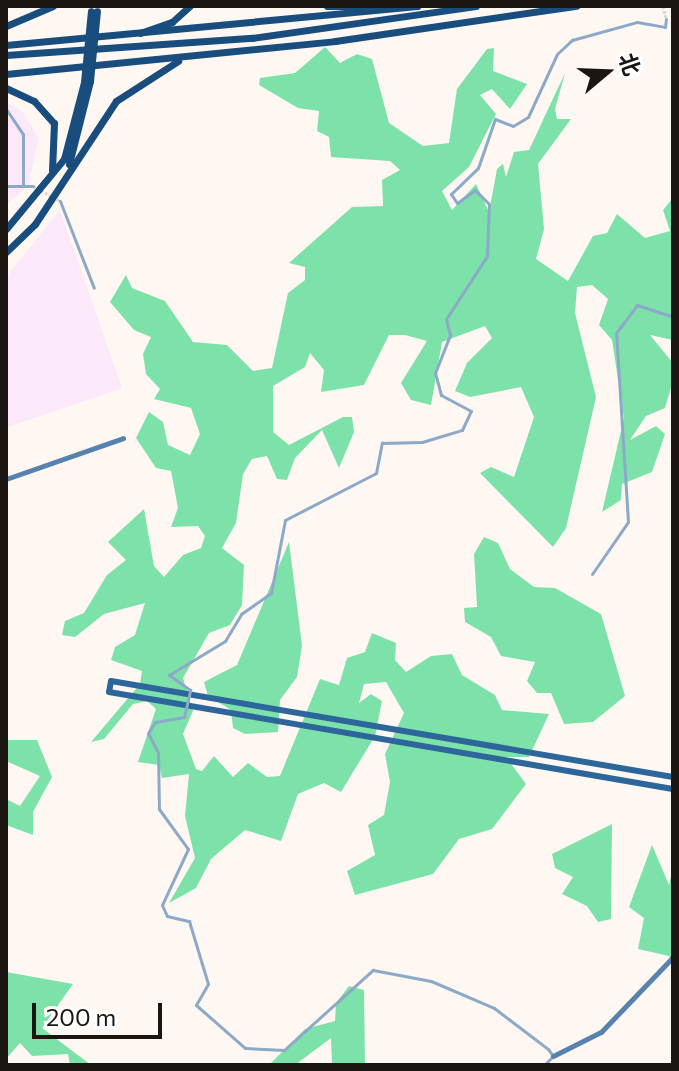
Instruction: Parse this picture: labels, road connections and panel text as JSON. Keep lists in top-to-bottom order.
{
  "scale_bar": "200 m",
  "north": "right"
}
